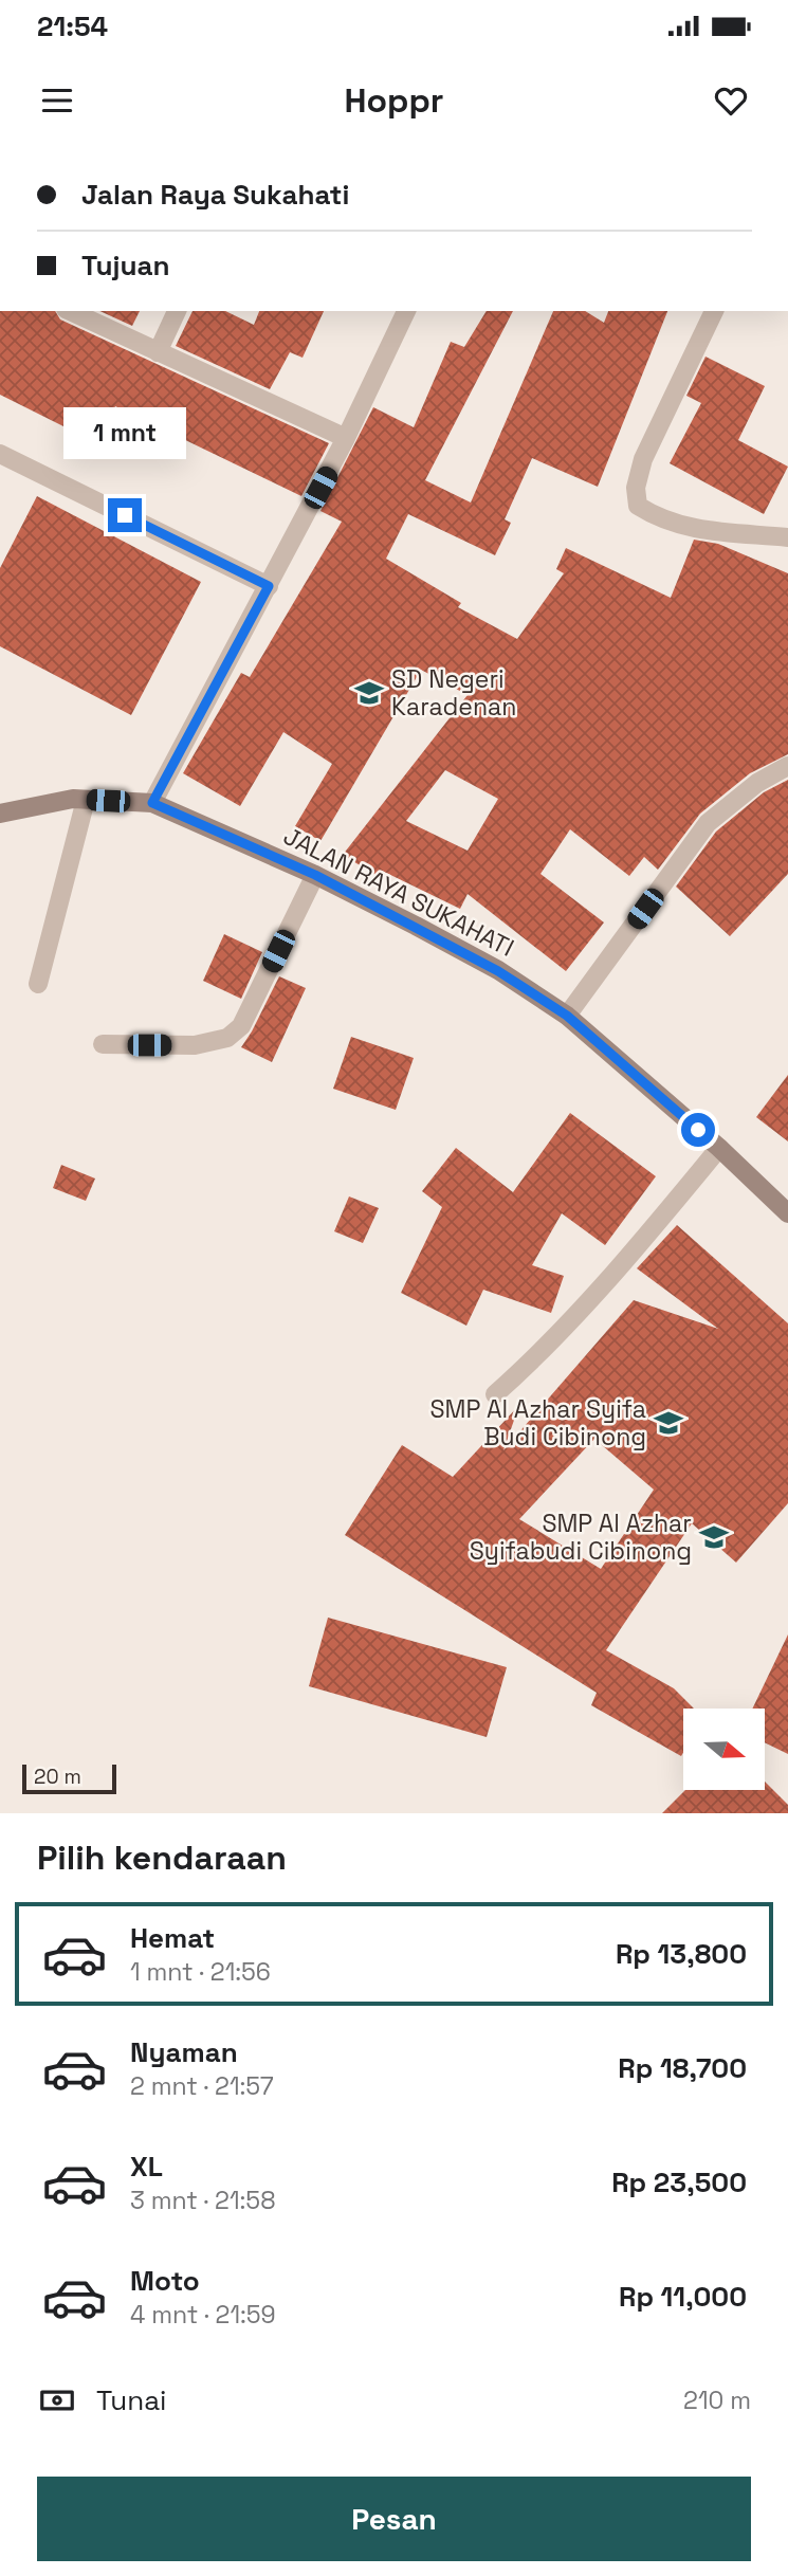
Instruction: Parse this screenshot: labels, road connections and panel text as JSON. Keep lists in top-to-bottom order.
{
  "streets": {
    "main road": ["JALAN RAYA SUKAHATI"]
  },
  "places": {
    "school or university": ["SD Negeri Karadenan", "SMP Al Azhar Syifa Budi Cibinong", "SMP Al Azhar Syifabudi Cibinong"]
  },
  "scale_bar": "20 m",
  "north": "right",
  "page": {
    "status": "21:54",
    "header": "Hoppr",
    "banner": ["Jalan Raya Sukahati", "Tujuan"],
    "bubble": "1 mnt",
    "scale": "20 m",
    "heading": "Pilih kendaraan",
    "list": [
      {
        "name": "Hemat",
        "note": "1 mnt · 21:56",
        "value": "Rp 13,800"
      },
      {
        "name": "Nyaman",
        "note": "2 mnt · 21:57",
        "value": "Rp 18,700"
      },
      {
        "name": "XL",
        "note": "3 mnt · 21:58",
        "value": "Rp 23,500"
      },
      {
        "name": "Moto",
        "note": "4 mnt · 21:59",
        "value": "Rp 11,000"
      }
    ],
    "pay": ["Tunai", "210 m"],
    "buttons": "Pesan"
  }
}
